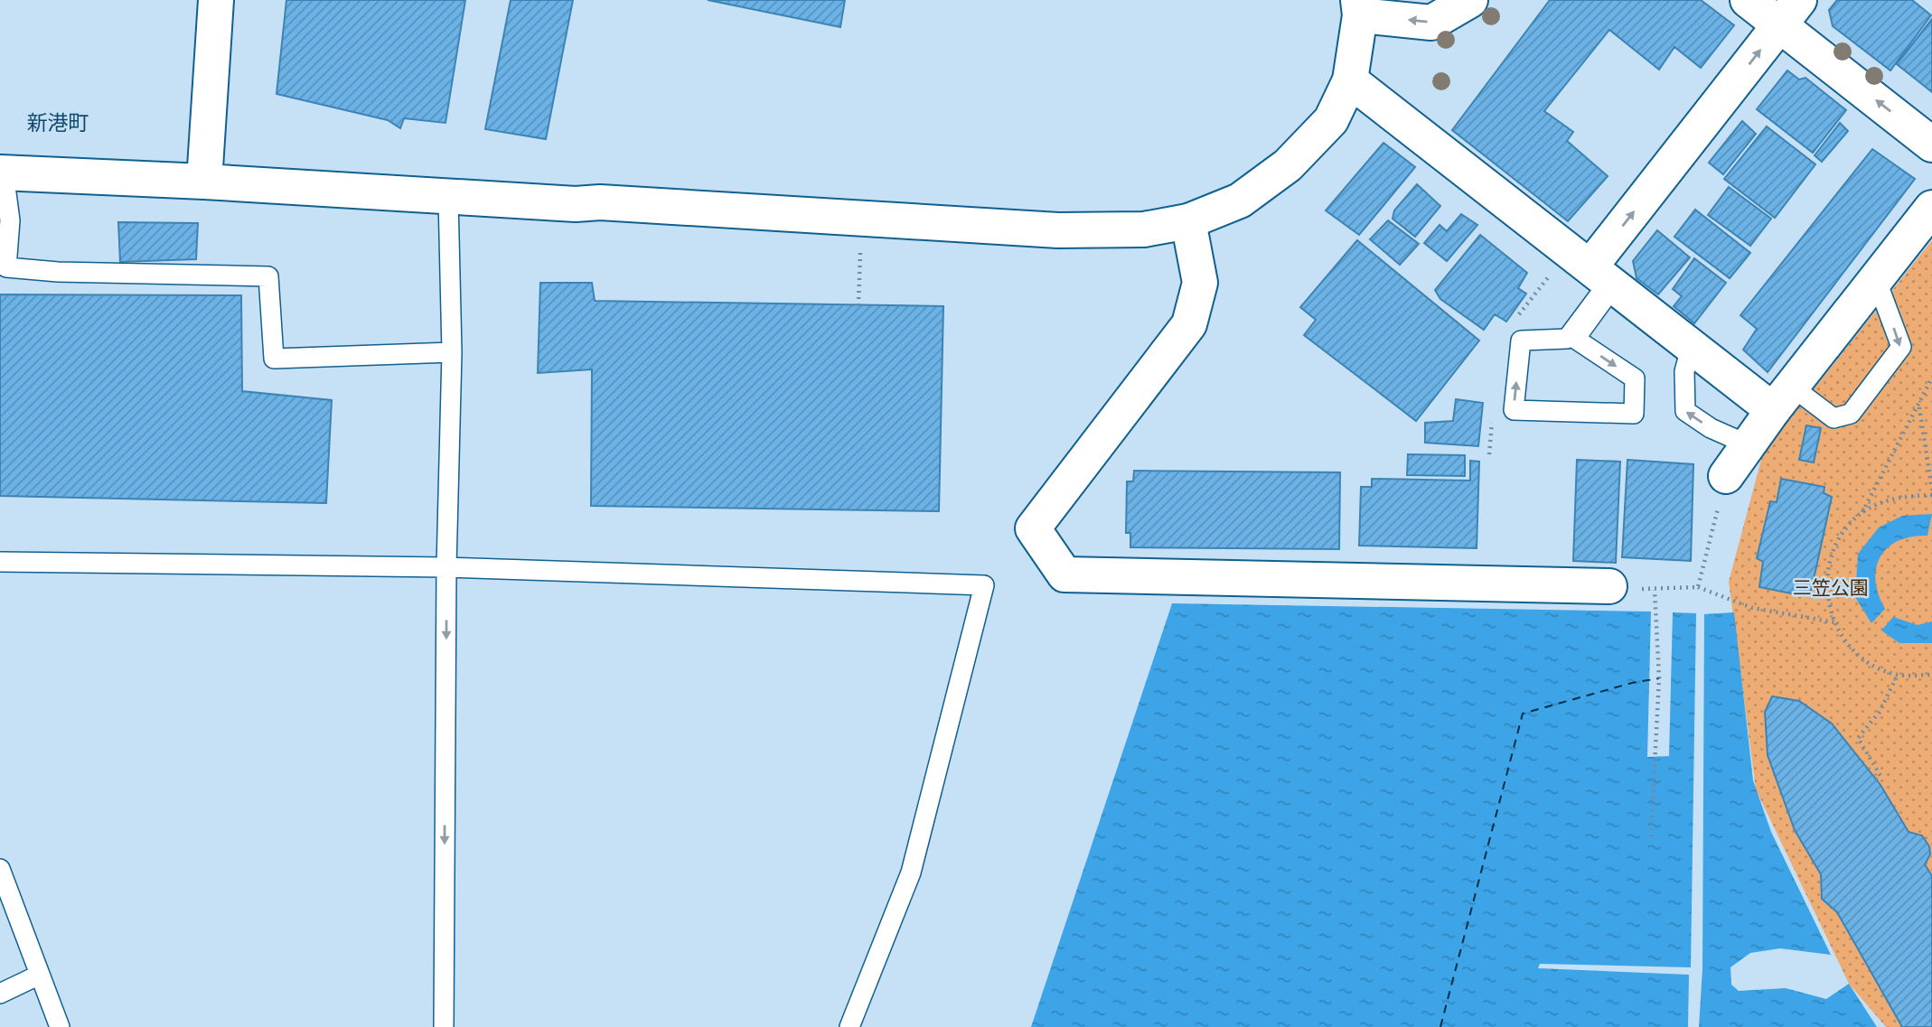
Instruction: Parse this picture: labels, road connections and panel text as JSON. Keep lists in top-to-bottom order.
{
  "districts": ["新港町"],
  "parks": ["三笠公園"]
}
